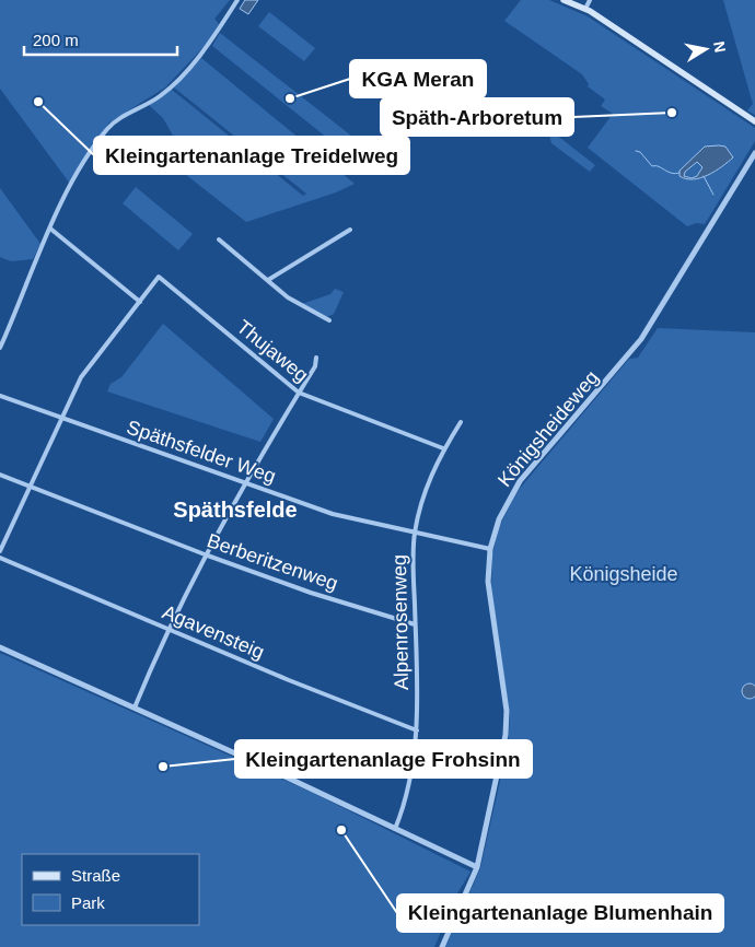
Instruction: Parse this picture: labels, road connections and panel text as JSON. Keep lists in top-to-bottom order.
{
  "streets": {
    "street": [
      "Thujaweg",
      "Königsheideweg",
      "Späthsfelder Weg",
      "Berberitzenweg",
      "Alpenrosenweg",
      "Agavensteig"
    ]
  },
  "crossings": [
    ["Thujaweg", "Alpenrosenweg"],
    ["Königsheideweg", "Späthsfelder Weg"],
    ["Späthsfelder Weg", "Alpenrosenweg"],
    ["Berberitzenweg", "Alpenrosenweg"],
    ["Alpenrosenweg", "Agavensteig"]
  ],
  "districts": ["Späthsfelde"],
  "parks": ["Königsheide"],
  "places": [
    "KGA Meran",
    "Kleingartenanlage Treidelweg",
    "Späth-Arboretum",
    "Kleingartenanlage Frohsinn",
    "Kleingartenanlage Blumenhain"
  ],
  "legend": ["Straße", "Park"],
  "scale_bar": "200 m",
  "north": "right"
}
